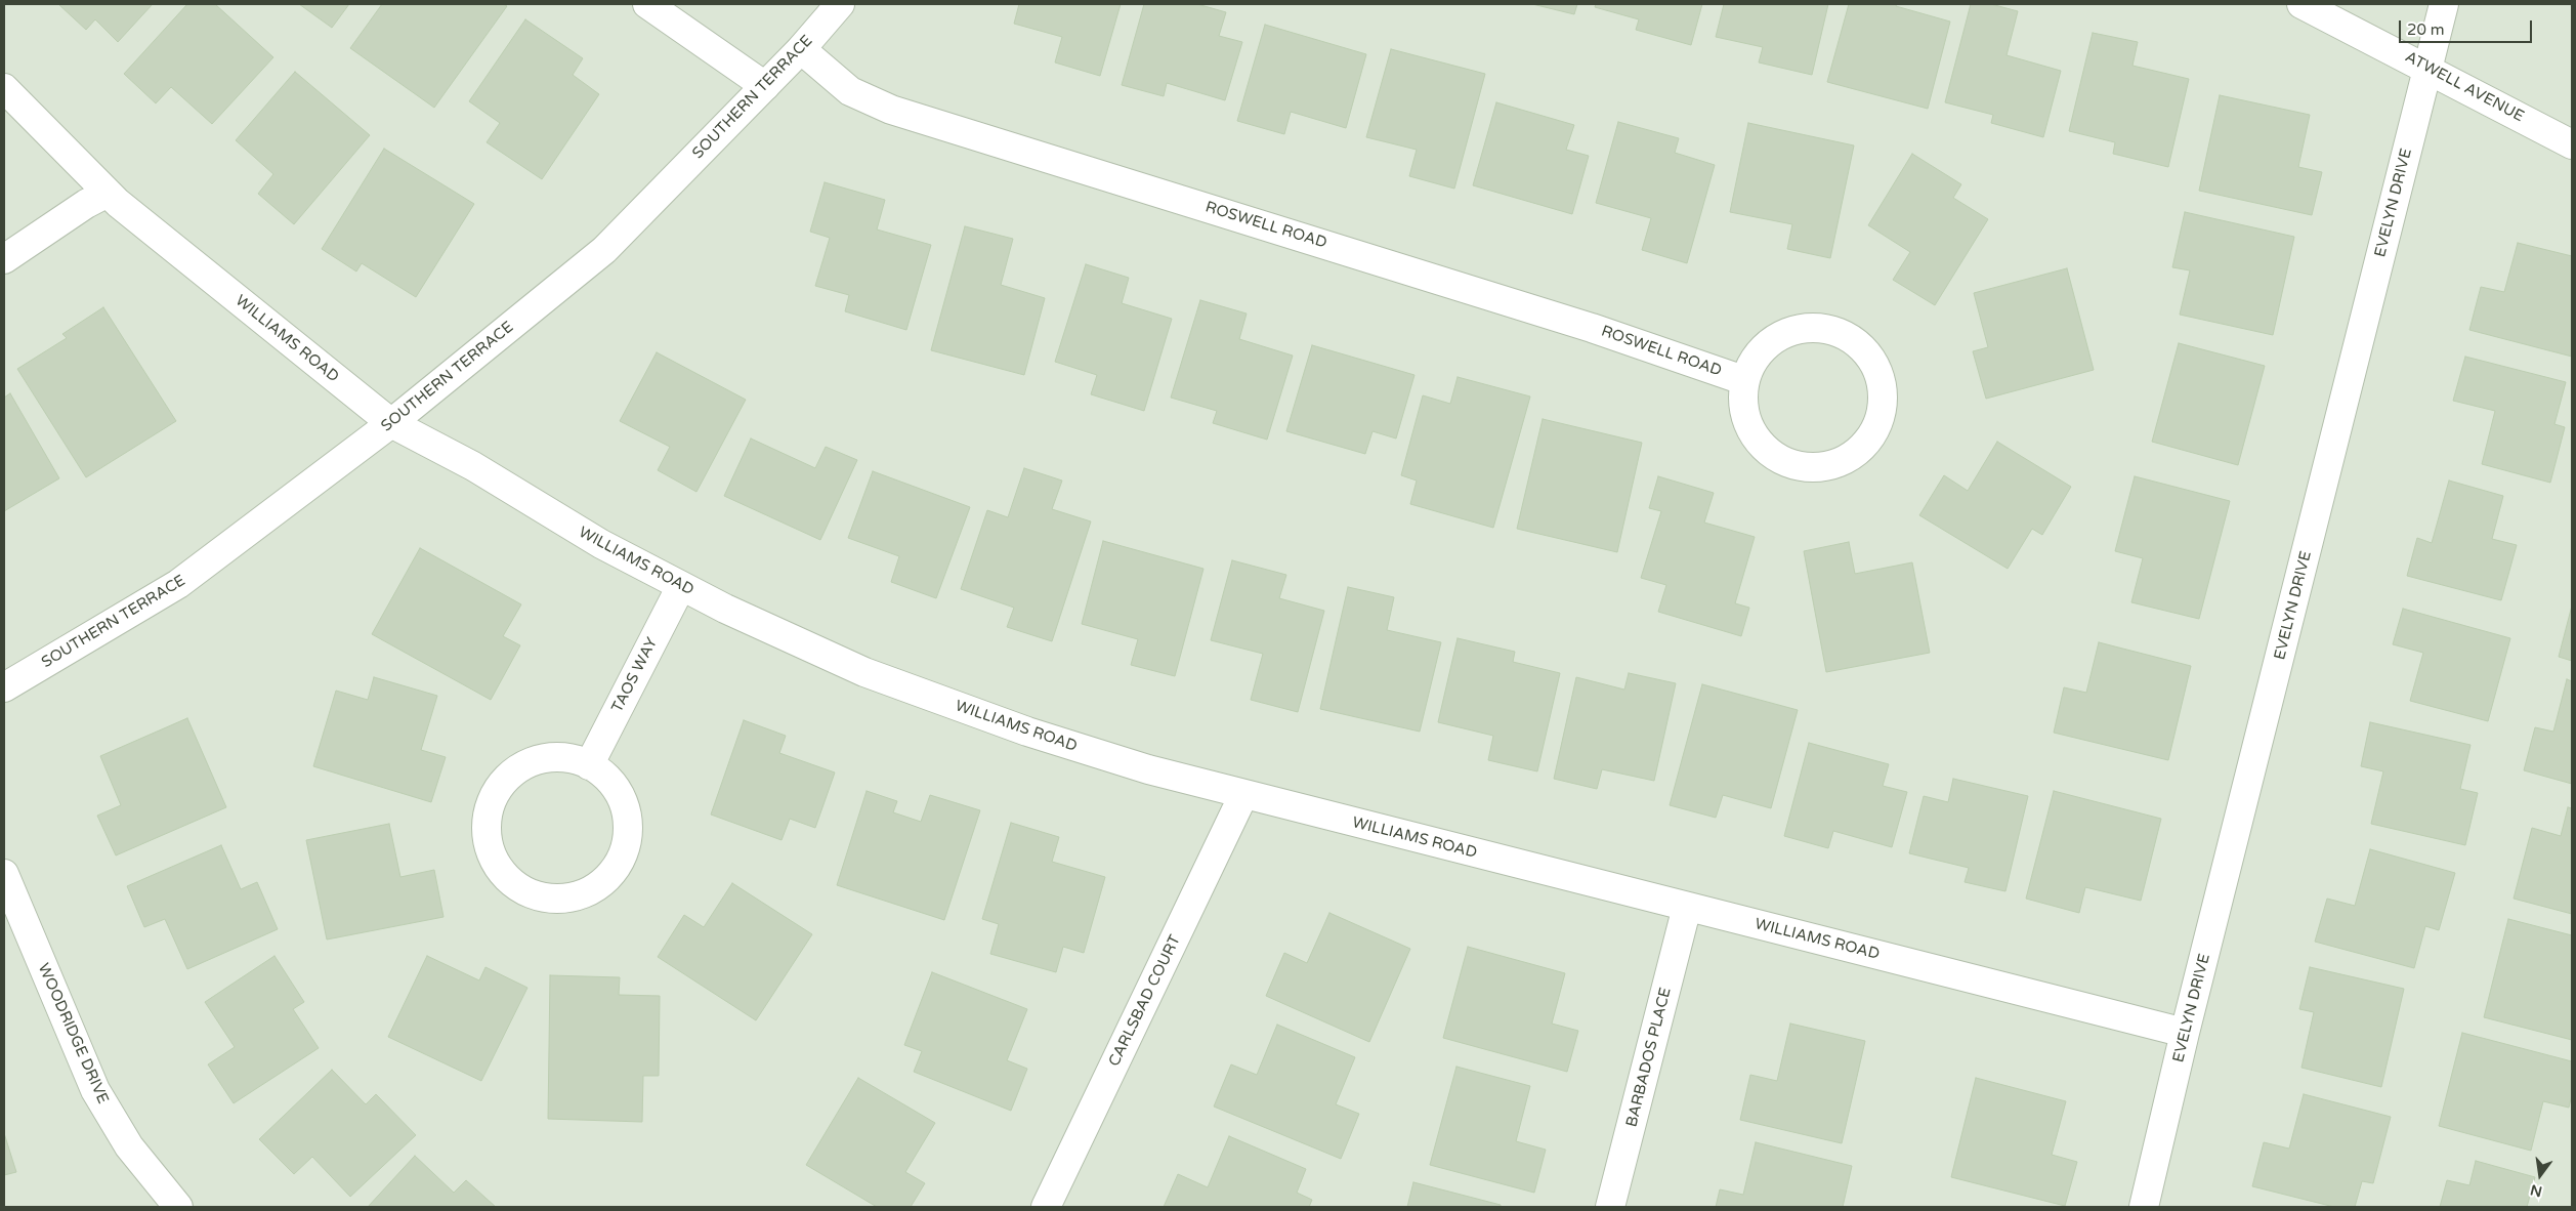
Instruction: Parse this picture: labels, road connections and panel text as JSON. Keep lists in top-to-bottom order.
{
  "streets": {
    "street": [
      "ATWELL AVENUE",
      "SOUTHERN TERRACE",
      "EVELYN DRIVE",
      "ROSWELL ROAD",
      "WILLIAMS ROAD",
      "TAOS WAY",
      "CARLSBAD COURT",
      "WOODRIDGE DRIVE",
      "BARBADOS PLACE"
    ]
  },
  "crossings": [
    ["ATWELL AVENUE", "EVELYN DRIVE"],
    ["SOUTHERN TERRACE", "ROSWELL ROAD"],
    ["SOUTHERN TERRACE", "WILLIAMS ROAD"],
    ["EVELYN DRIVE", "WILLIAMS ROAD"],
    ["WILLIAMS ROAD", "TAOS WAY"],
    ["WILLIAMS ROAD", "CARLSBAD COURT"],
    ["WILLIAMS ROAD", "BARBADOS PLACE"]
  ],
  "scale_bar": "20 m",
  "north": "bottom"
}
